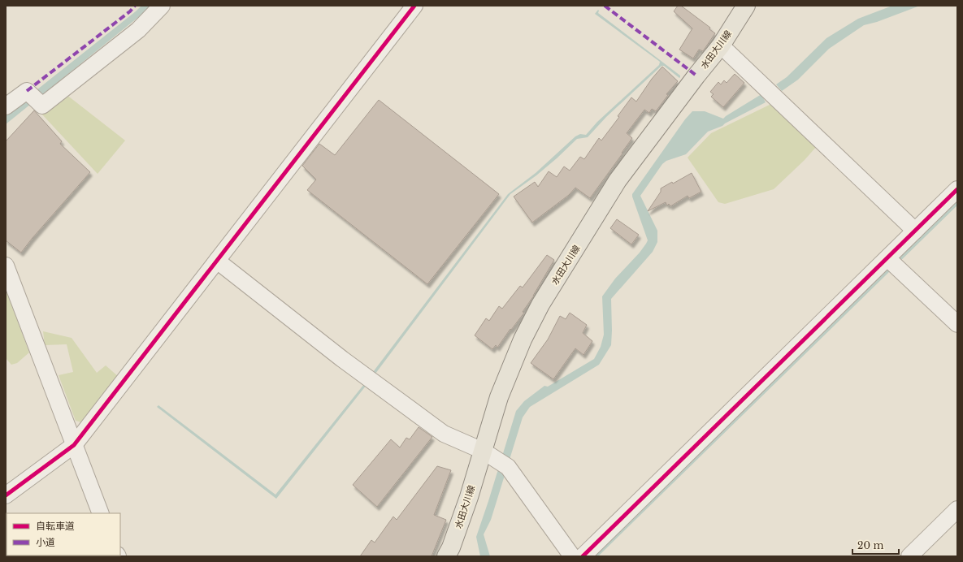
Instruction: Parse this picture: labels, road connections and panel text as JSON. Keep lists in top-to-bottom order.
{
  "streets": {
    "main road": ["水田大川線"]
  },
  "legend": ["自転車道", "小道"],
  "scale_bar": "20 m"
}
